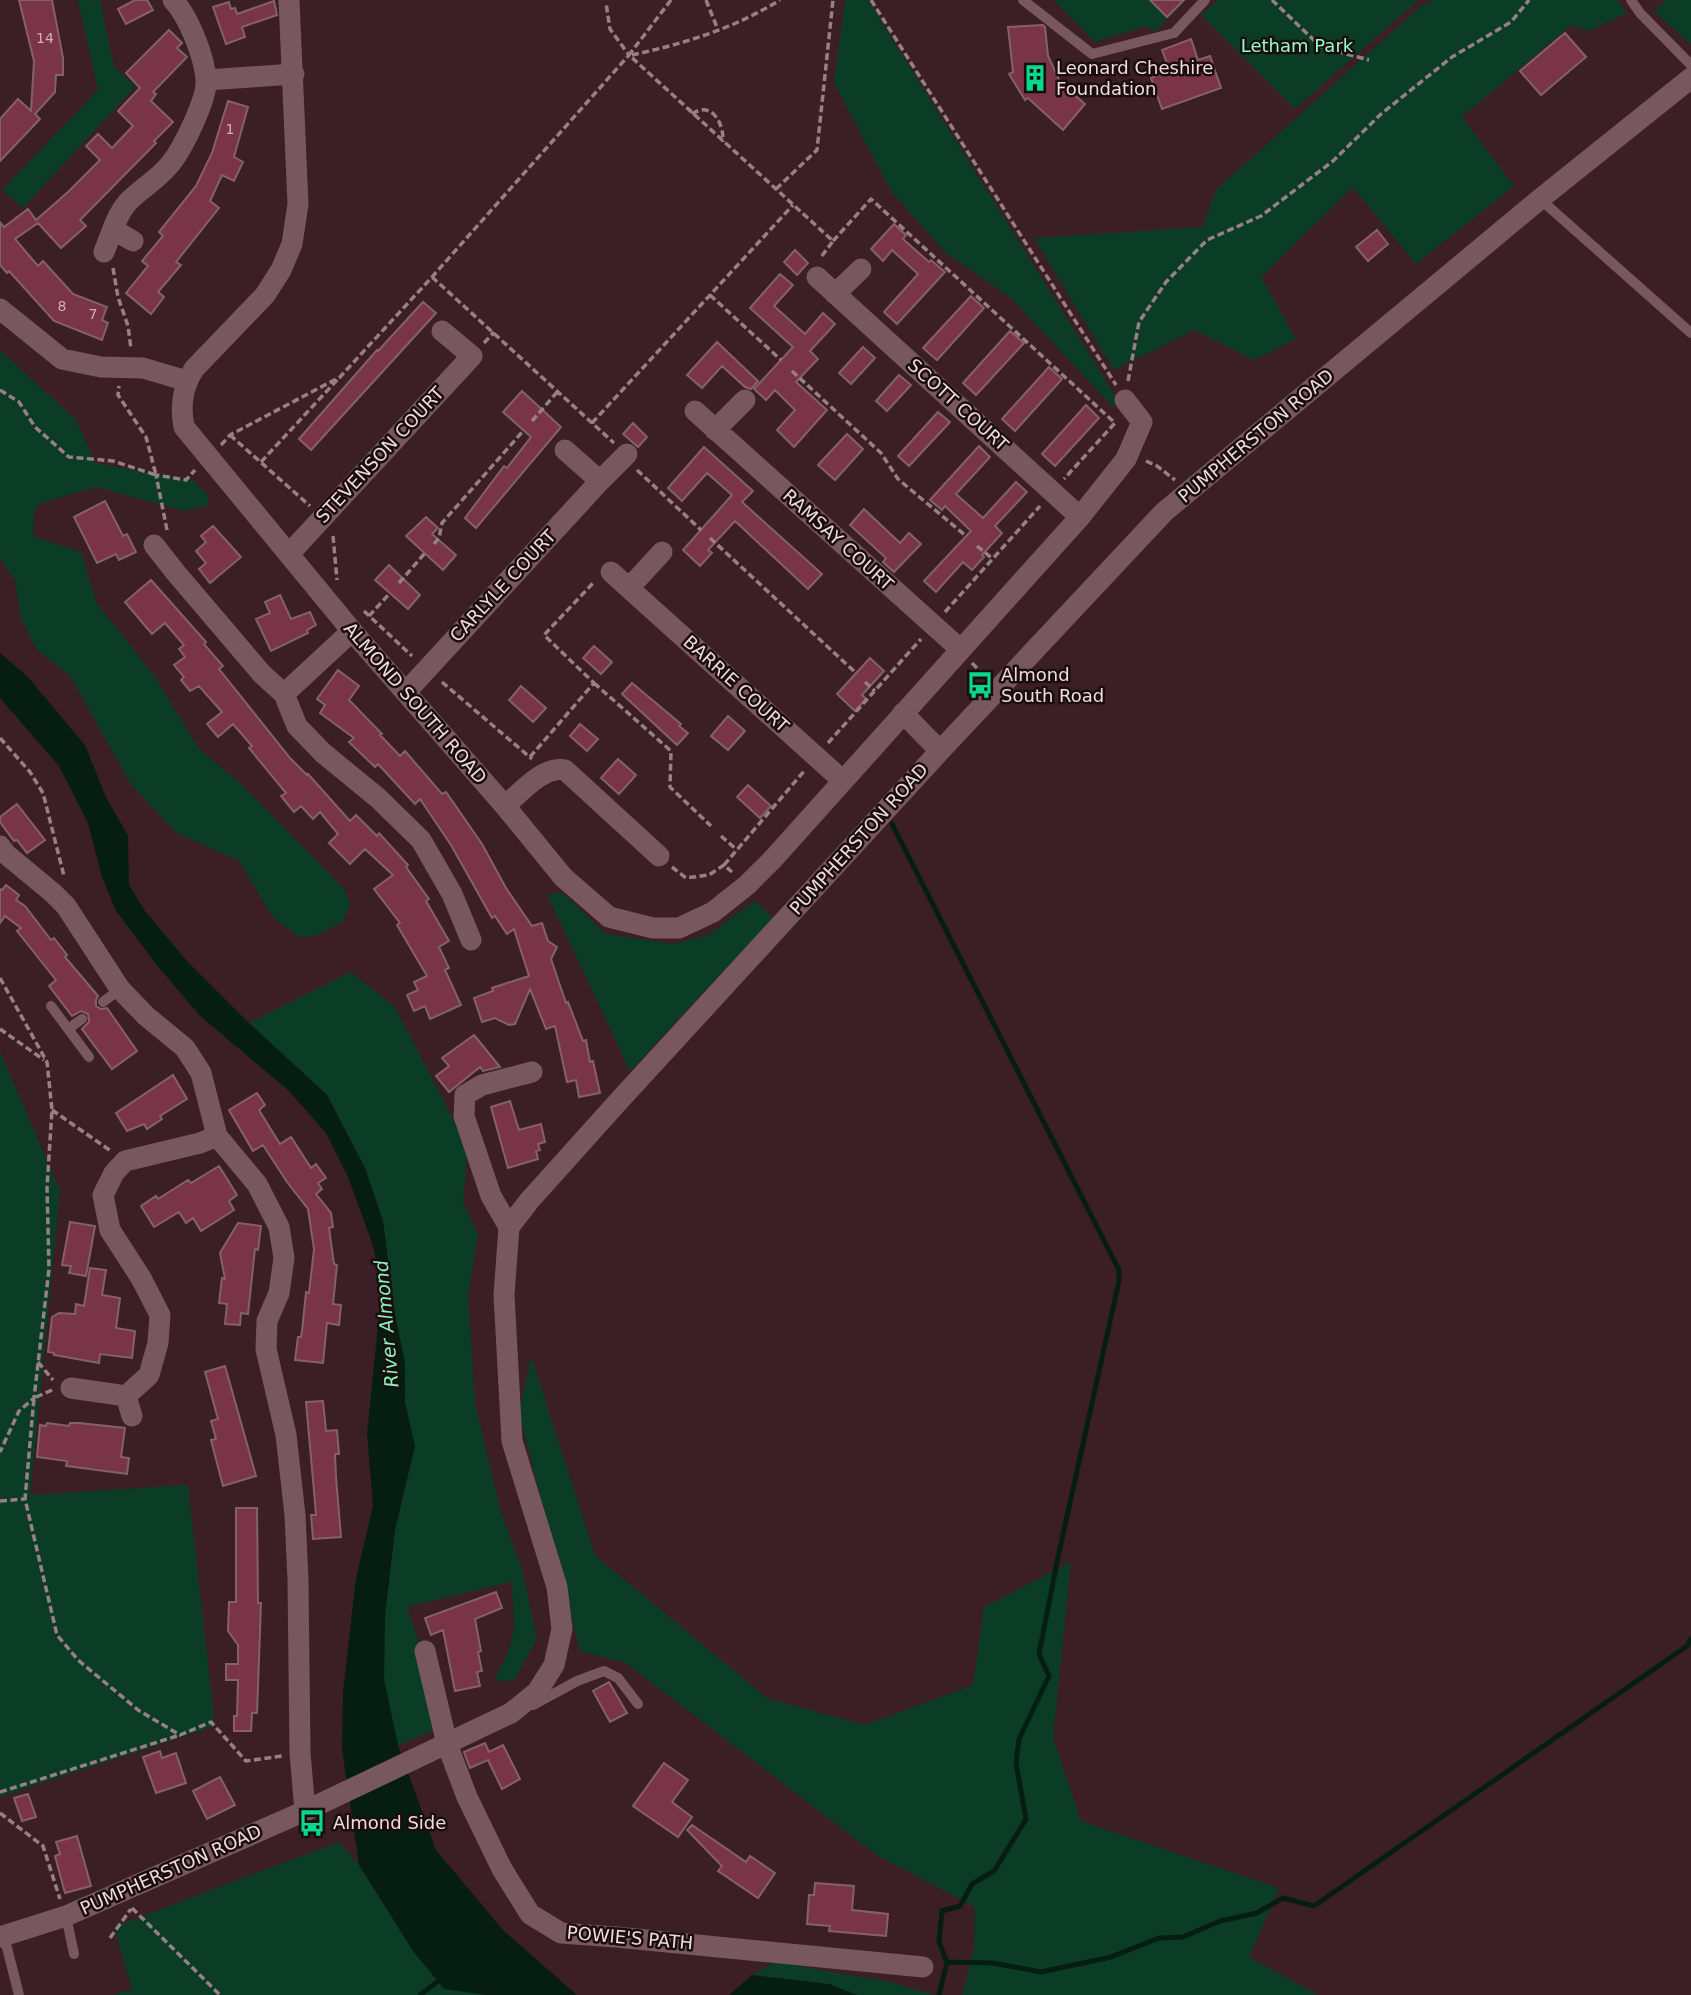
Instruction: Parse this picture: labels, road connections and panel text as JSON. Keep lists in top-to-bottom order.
{
  "streets": {
    "street": [
      "SCOTT COURT",
      "PUMPHERSTON ROAD",
      "STEVENSON COURT",
      "RAMSAY COURT",
      "CARLYLE COURT",
      "BARRIE COURT",
      "ALMOND SOUTH ROAD",
      "POWIE'S PATH"
    ]
  },
  "crossings": [
    ["SCOTT COURT", "ALMOND SOUTH ROAD"],
    ["PUMPHERSTON ROAD", "POWIE'S PATH"],
    ["STEVENSON COURT", "ALMOND SOUTH ROAD"],
    ["RAMSAY COURT", "ALMOND SOUTH ROAD"],
    ["CARLYLE COURT", "ALMOND SOUTH ROAD"],
    ["BARRIE COURT", "ALMOND SOUTH ROAD"]
  ],
  "water": ["River Almond"],
  "parks": ["Letham Park"],
  "places": {
    "building": ["Leonard Cheshire Foundation"],
    "bus stop": ["Almond South Road", "Almond Side"]
  },
  "house_numbers": [
    "14",
    "1",
    "8",
    "7"
  ]
}
